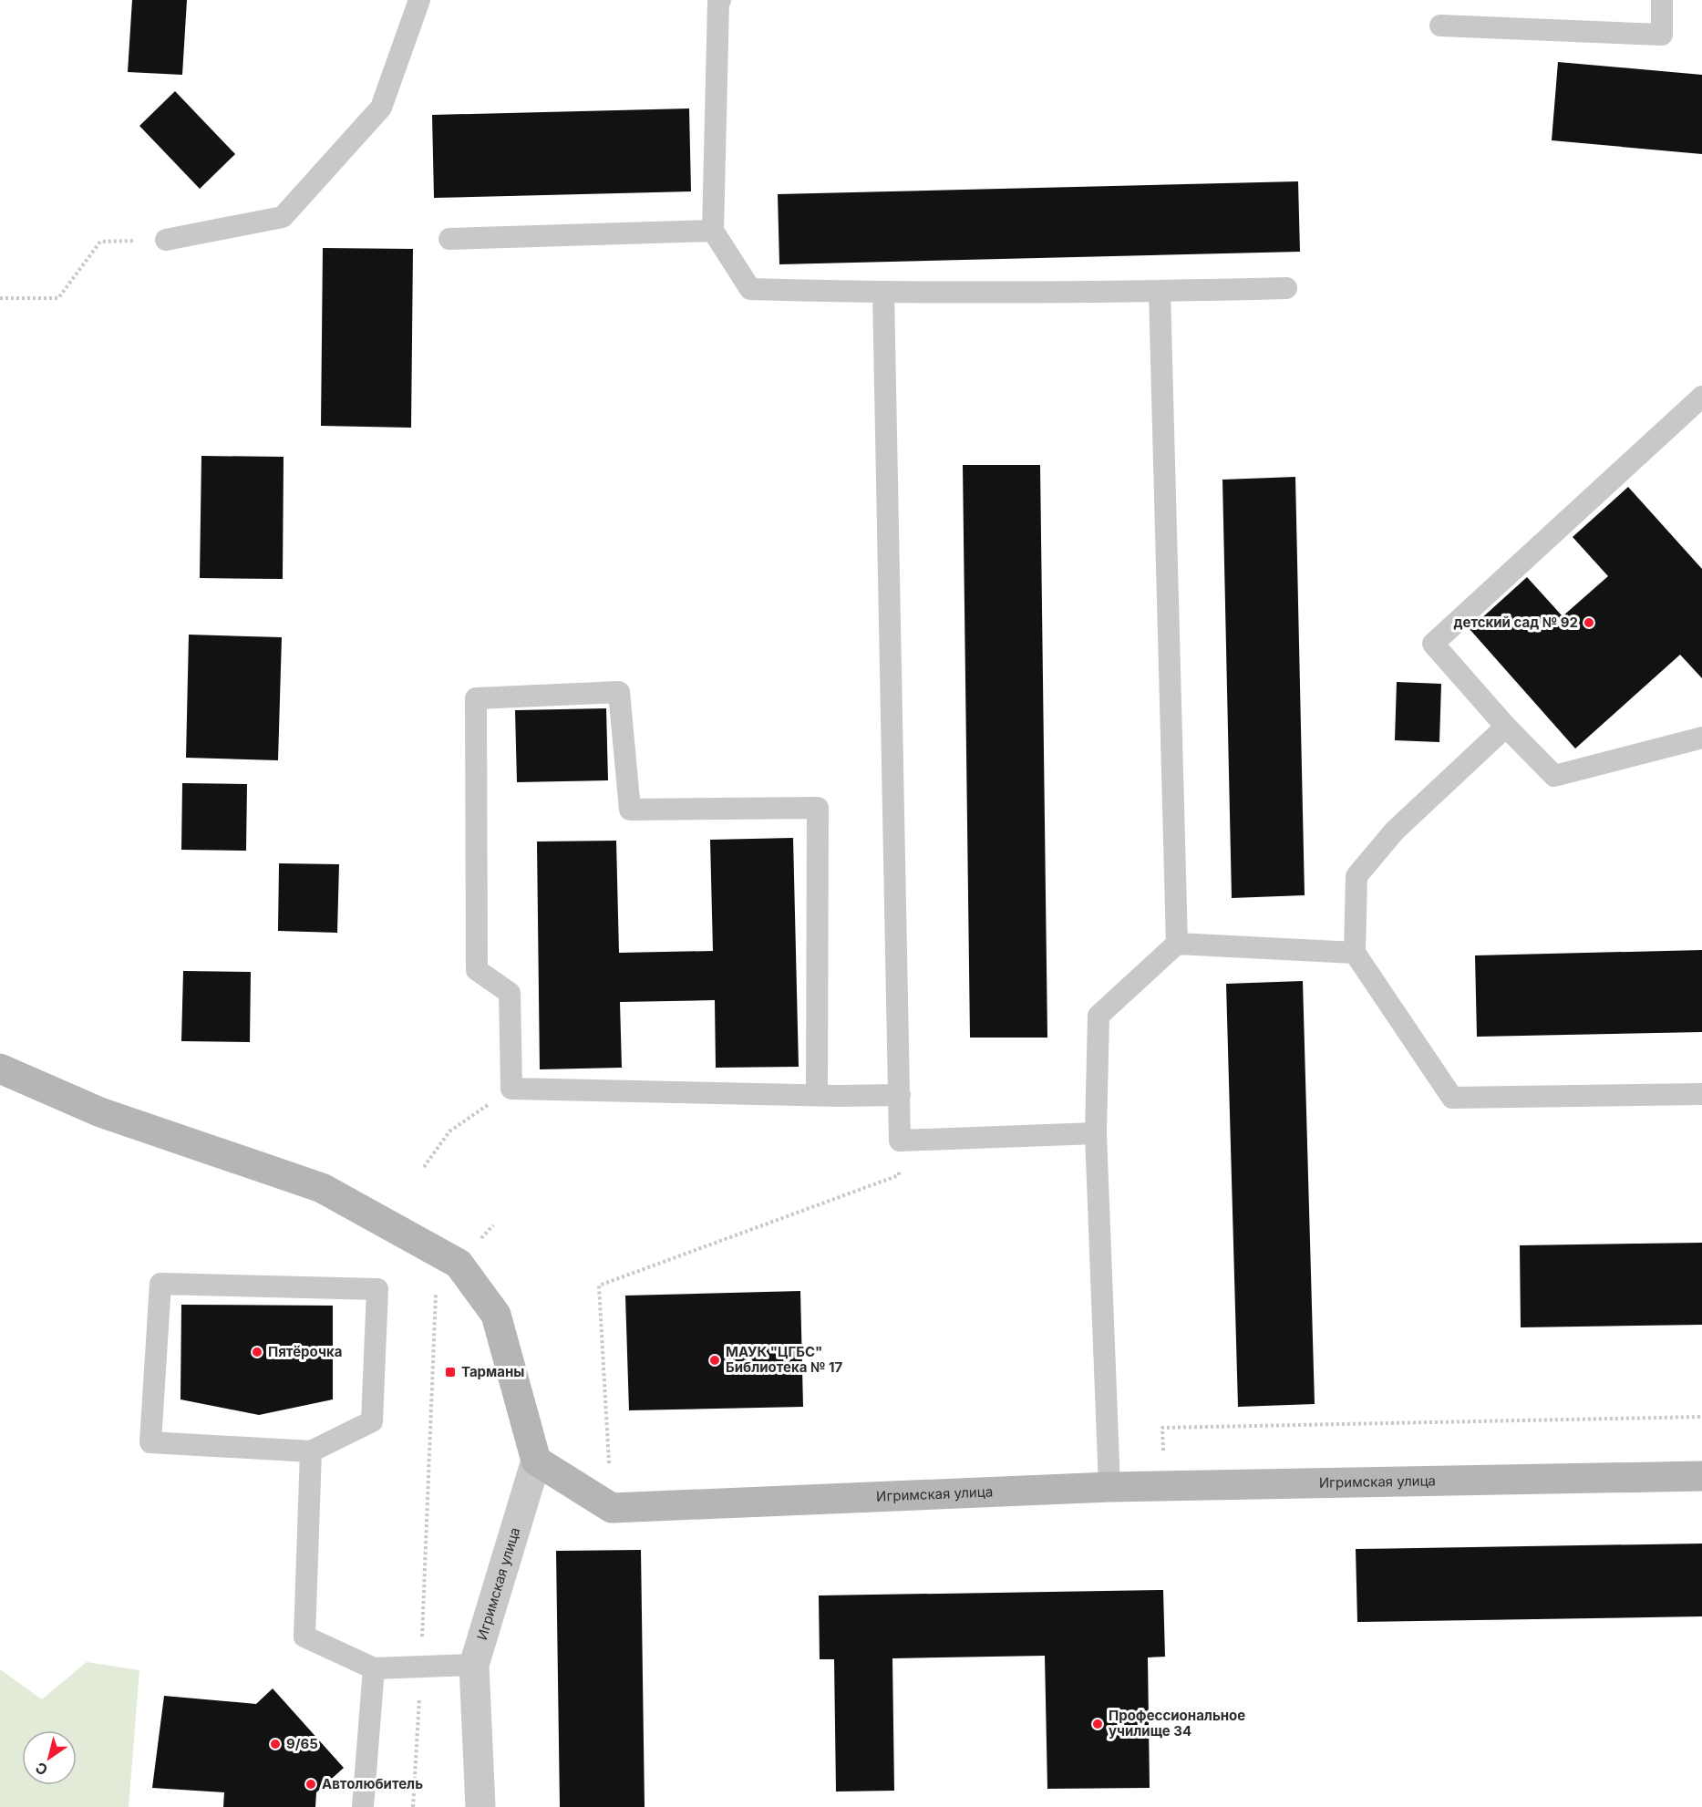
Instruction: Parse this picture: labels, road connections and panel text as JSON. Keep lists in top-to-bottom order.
{
  "streets": {
    "street": ["Игримская улица"]
  },
  "places": {
    "other": [
      "детский сад № 92",
      "Пятёрочка",
      "МАУК \"ЦГБС\" Библиотека № 17",
      "Профессиональное училище 34",
      "9/65",
      "Автолюбитель"
    ],
    "transit": ["Тарманы"]
  },
  "north": "bottom left"
}
